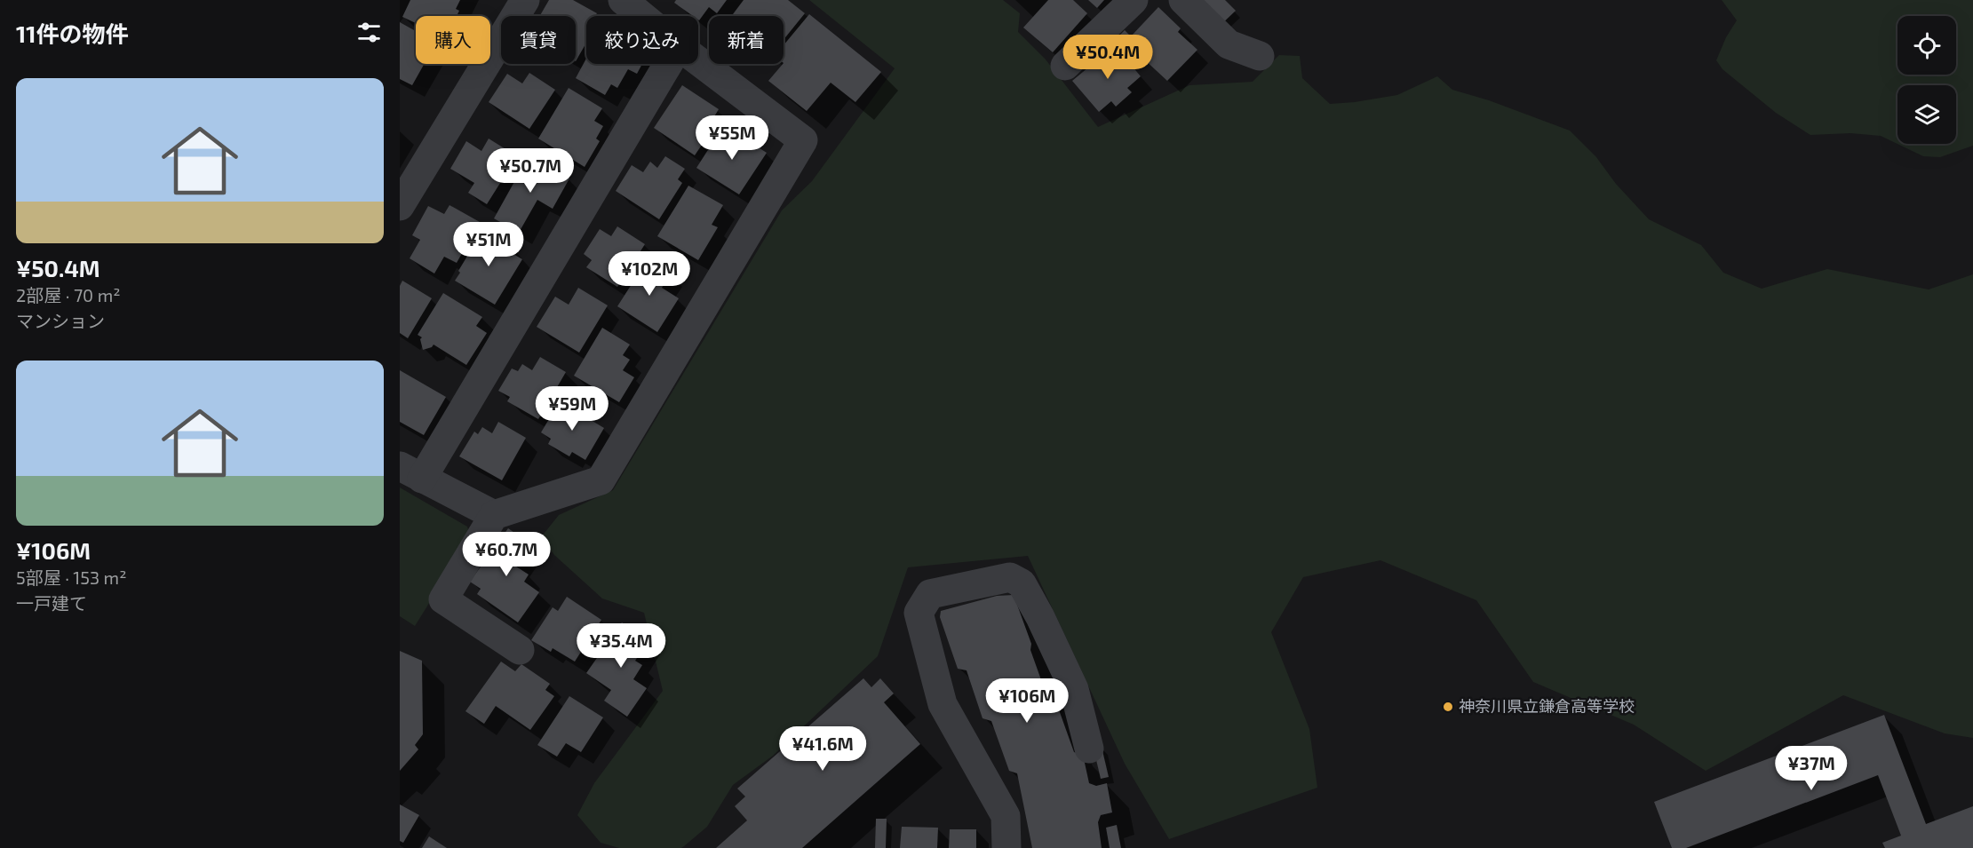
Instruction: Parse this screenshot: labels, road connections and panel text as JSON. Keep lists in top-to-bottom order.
{
  "places": ["神奈川県立鎌倉高等学校"],
  "page": {
    "heading": "11件の物件",
    "chip": [
      "購入",
      "賃貸",
      "絞り込み",
      "新着"
    ],
    "price": [
      "¥50.4M",
      "¥55M",
      "¥50.7M",
      "¥51M",
      "¥102M",
      "¥59M",
      "¥60.7M",
      "¥35.4M",
      "¥106M",
      "¥41.6M",
      "¥37M"
    ],
    "list": [
      {
        "name": "¥50.4M",
        "note": "2部屋 · 70 m² · マンション"
      },
      {
        "name": "¥106M",
        "note": "5部屋 · 153 m² · 一戸建て"
      }
    ]
  }
}
